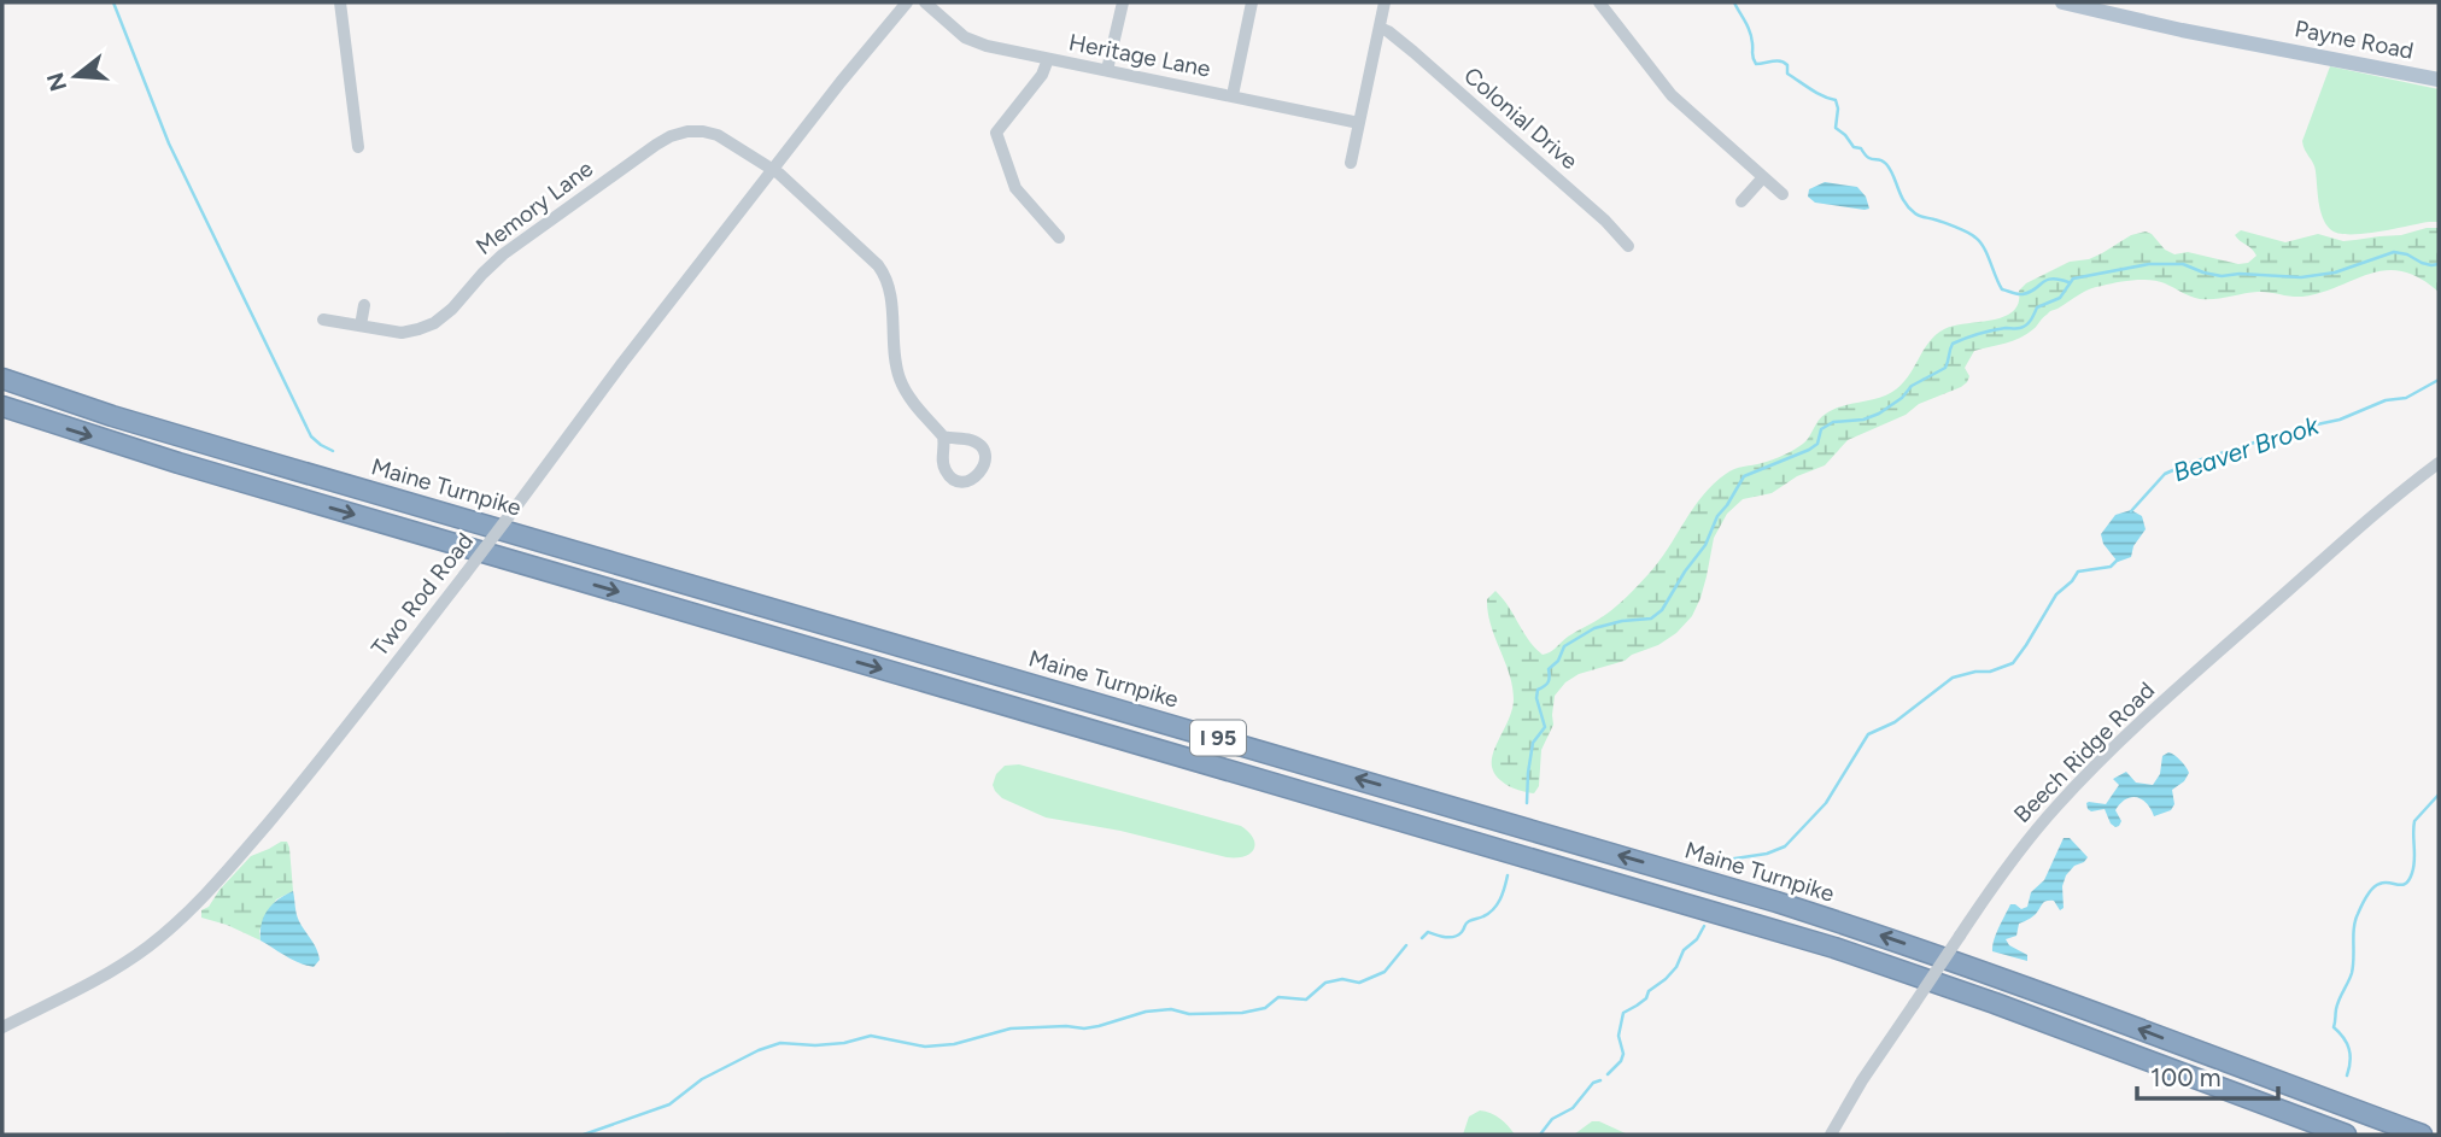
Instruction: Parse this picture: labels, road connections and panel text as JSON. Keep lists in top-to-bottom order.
{
  "streets": {
    "highway": ["Maine Turnpike", "I 95"],
    "main road": ["Payne Road"],
    "street": [
      "Heritage Lane",
      "Colonial Drive",
      "Memory Lane",
      "Two Rod Road",
      "Beech Ridge Road"
    ]
  },
  "crossings": [
    ["Memory Lane", "Two Rod Road"]
  ],
  "water": ["Beaver Brook"],
  "scale_bar": "100 m",
  "north": "left"
}
